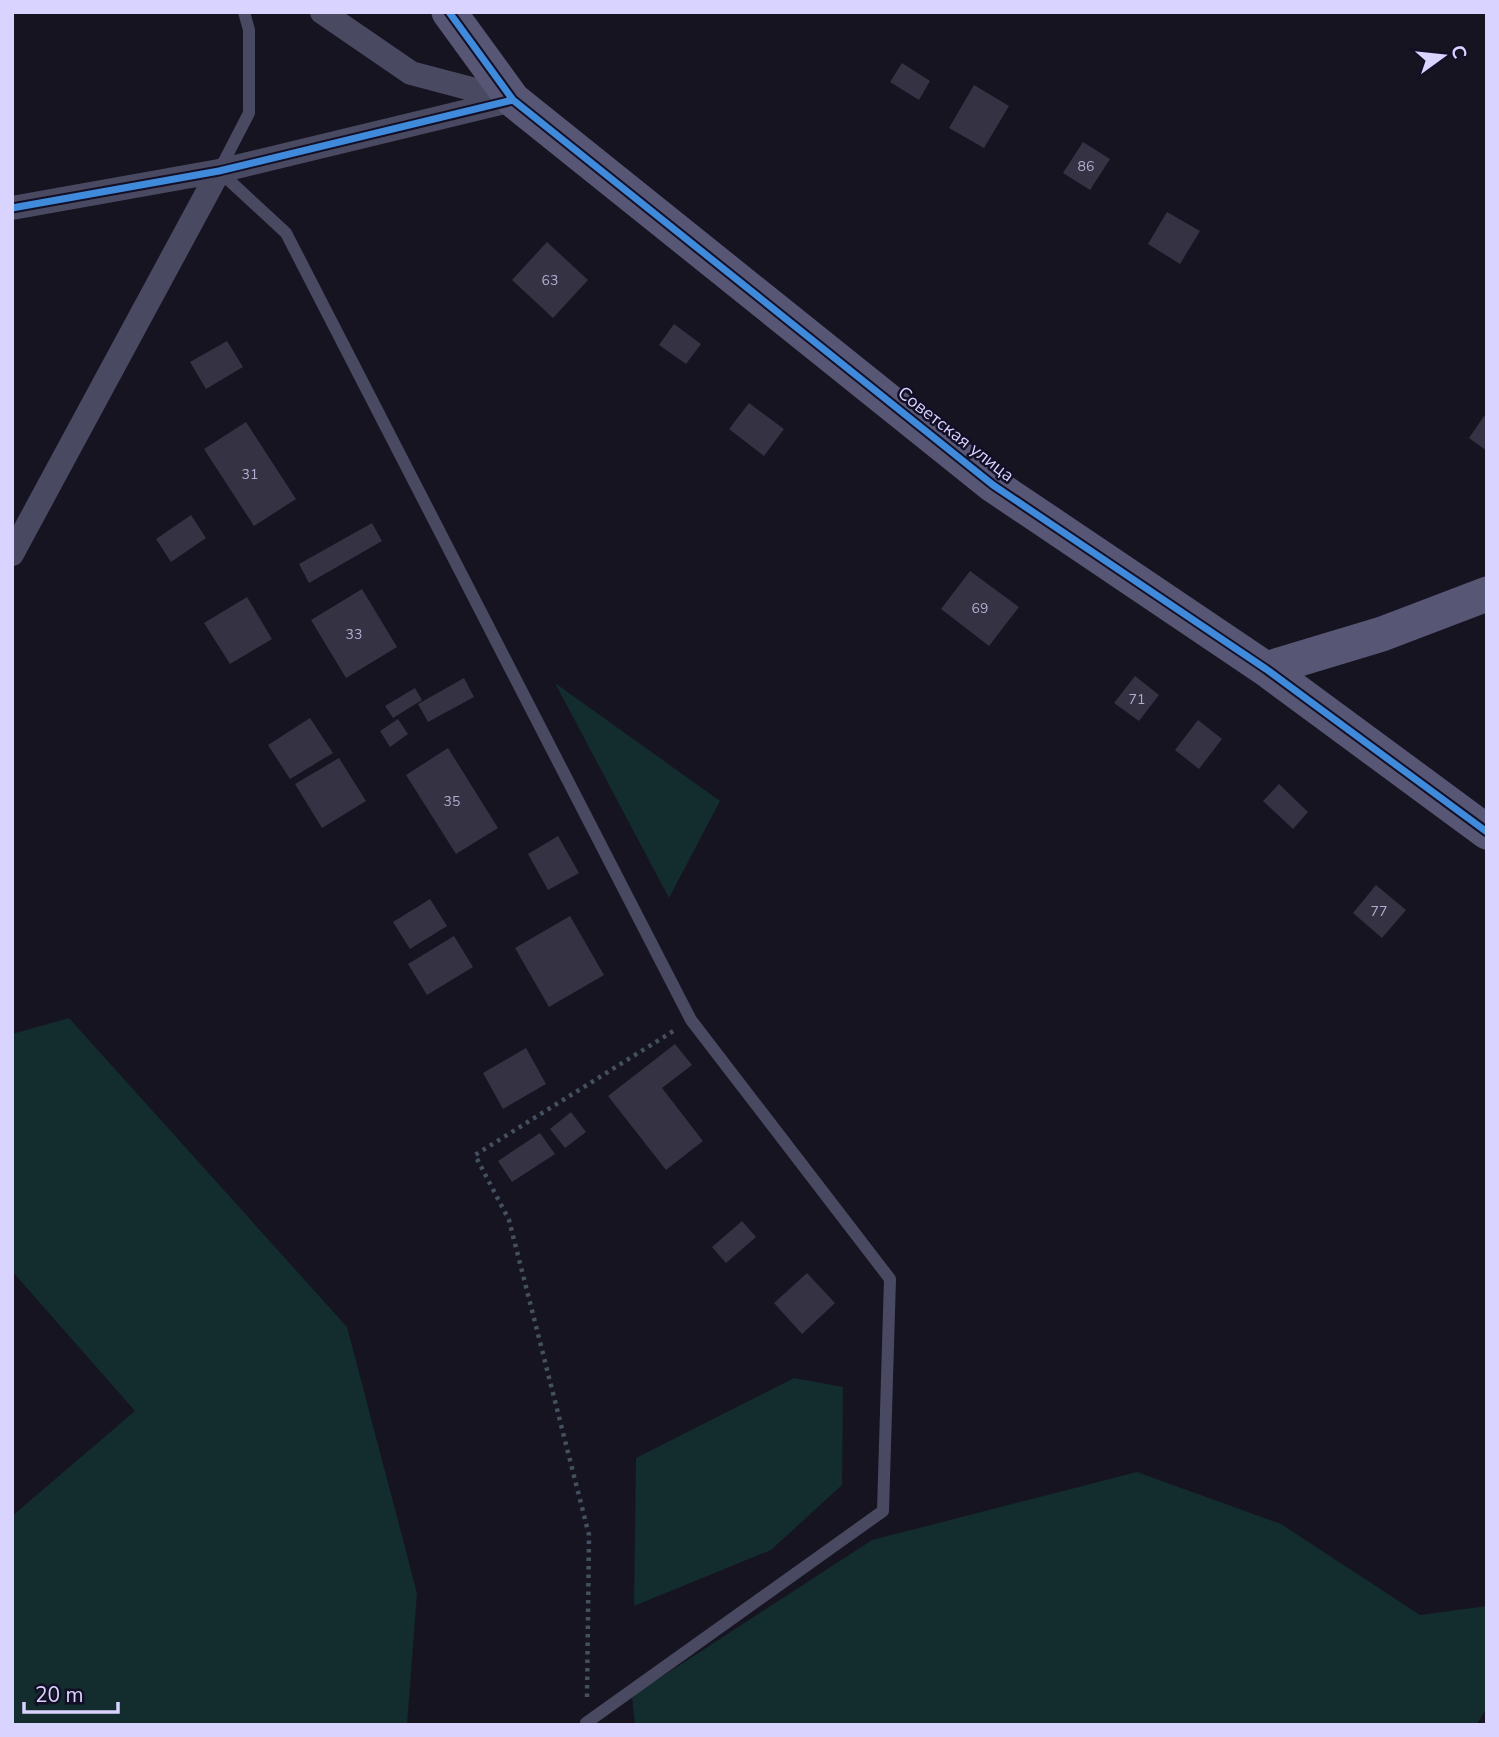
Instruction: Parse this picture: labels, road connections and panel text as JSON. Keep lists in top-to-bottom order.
{
  "streets": {
    "street": ["Советская улица"]
  },
  "house_numbers": [
    "86",
    "63",
    "31",
    "69",
    "33",
    "71",
    "35",
    "77"
  ],
  "scale_bar": "20 m",
  "north": "right"
}
